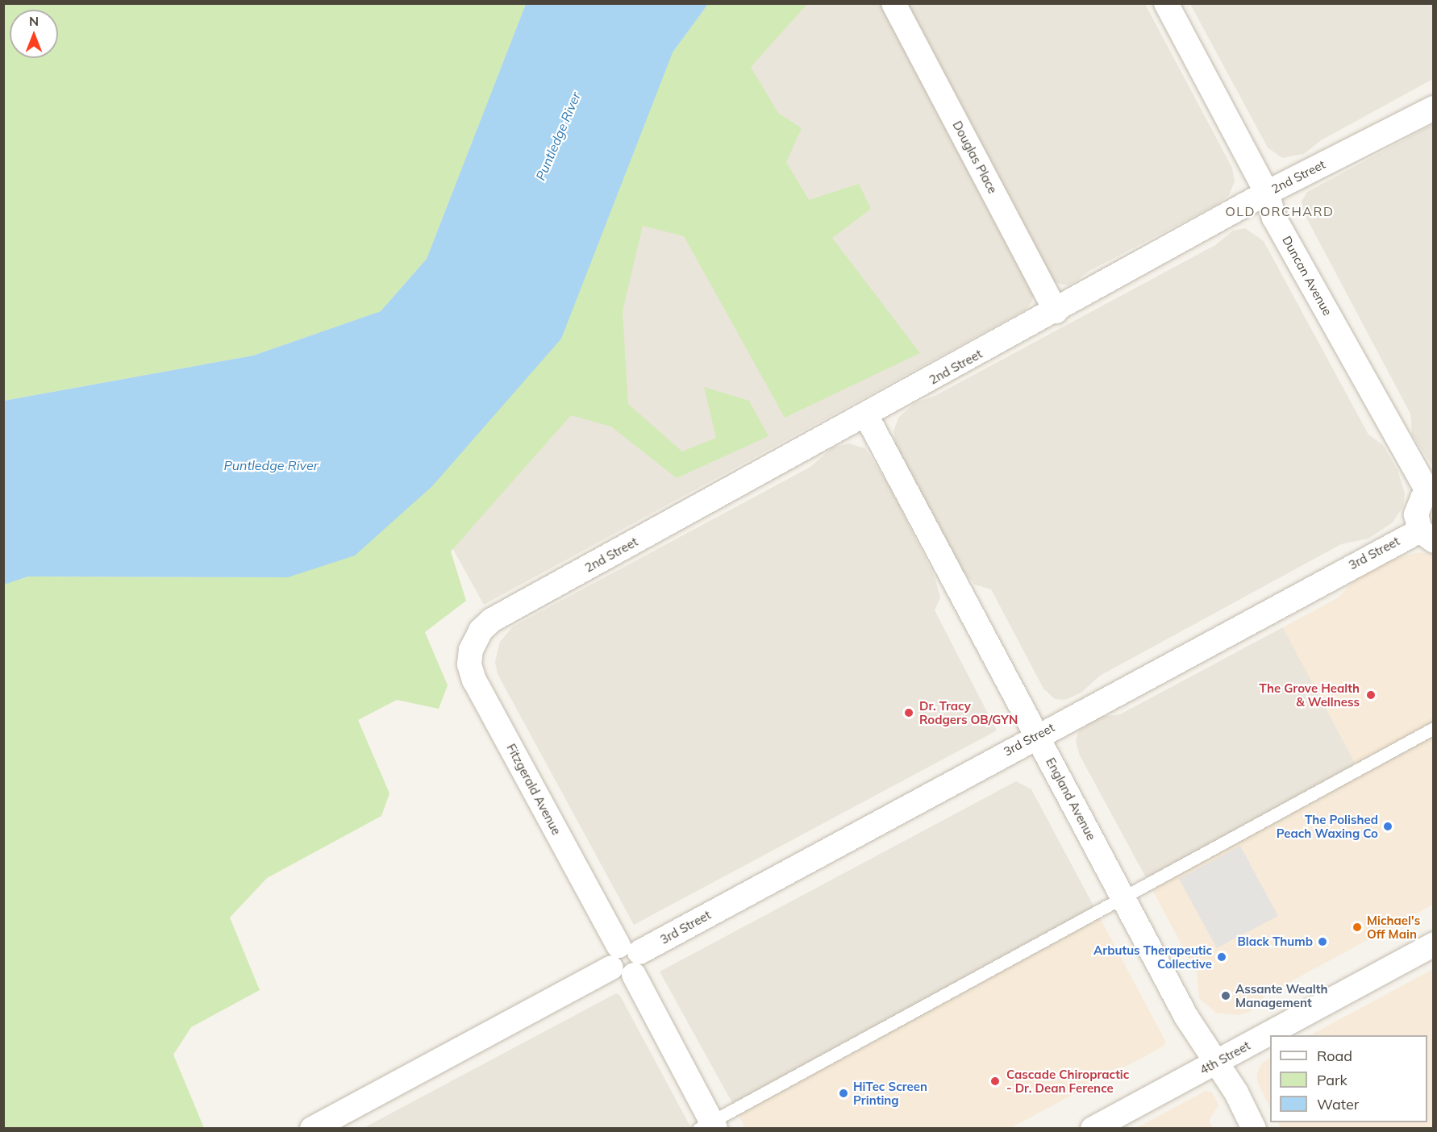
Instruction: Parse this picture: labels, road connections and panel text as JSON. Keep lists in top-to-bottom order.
{
  "streets": {
    "street": [
      "Douglas Place",
      "2nd Street",
      "Duncan Avenue",
      "3rd Street",
      "Fitzgerald Avenue",
      "England Avenue",
      "4th Street"
    ]
  },
  "crossings": [
    ["Douglas Place", "2nd Street"],
    ["2nd Street", "Duncan Avenue"],
    ["2nd Street", "Fitzgerald Avenue"],
    ["2nd Street", "England Avenue"],
    ["3rd Street", "Fitzgerald Avenue"],
    ["3rd Street", "England Avenue"],
    ["England Avenue", "4th Street"]
  ],
  "districts": ["OLD ORCHARD"],
  "water": ["Puntledge River"],
  "places": [
    "The Grove Health & Wellness",
    "Dr. Tracy Rodgers OB/GYN",
    "The Polished Peach Waxing Co",
    "Michael's Off Main",
    "Black Thumb",
    "Arbutus Therapeutic Collective",
    "Assante Wealth Management",
    "Cascade Chiropractic - Dr. Dean Ference",
    "HiTec Screen Printing"
  ],
  "legend": ["Road", "Park", "Water"],
  "north": "top"
}
